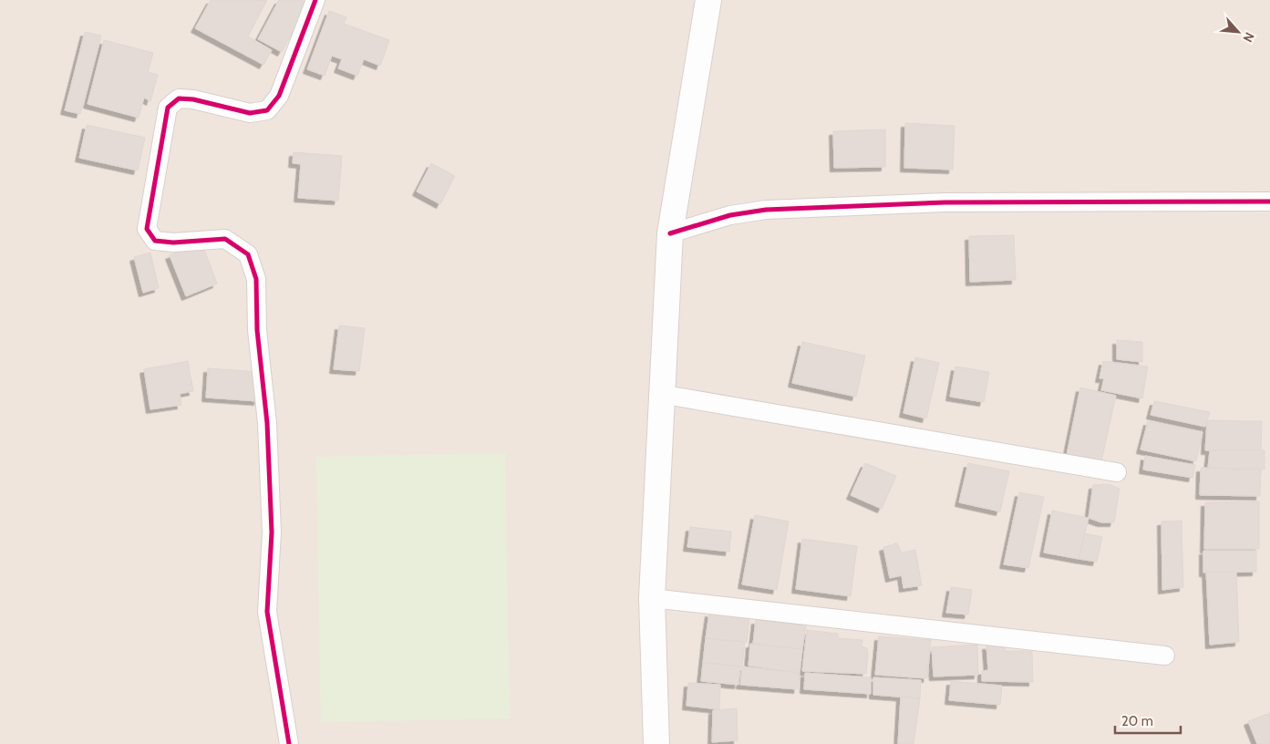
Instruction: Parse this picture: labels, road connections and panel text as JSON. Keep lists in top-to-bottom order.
{
  "scale_bar": "20 m",
  "north": "bottom right"
}
